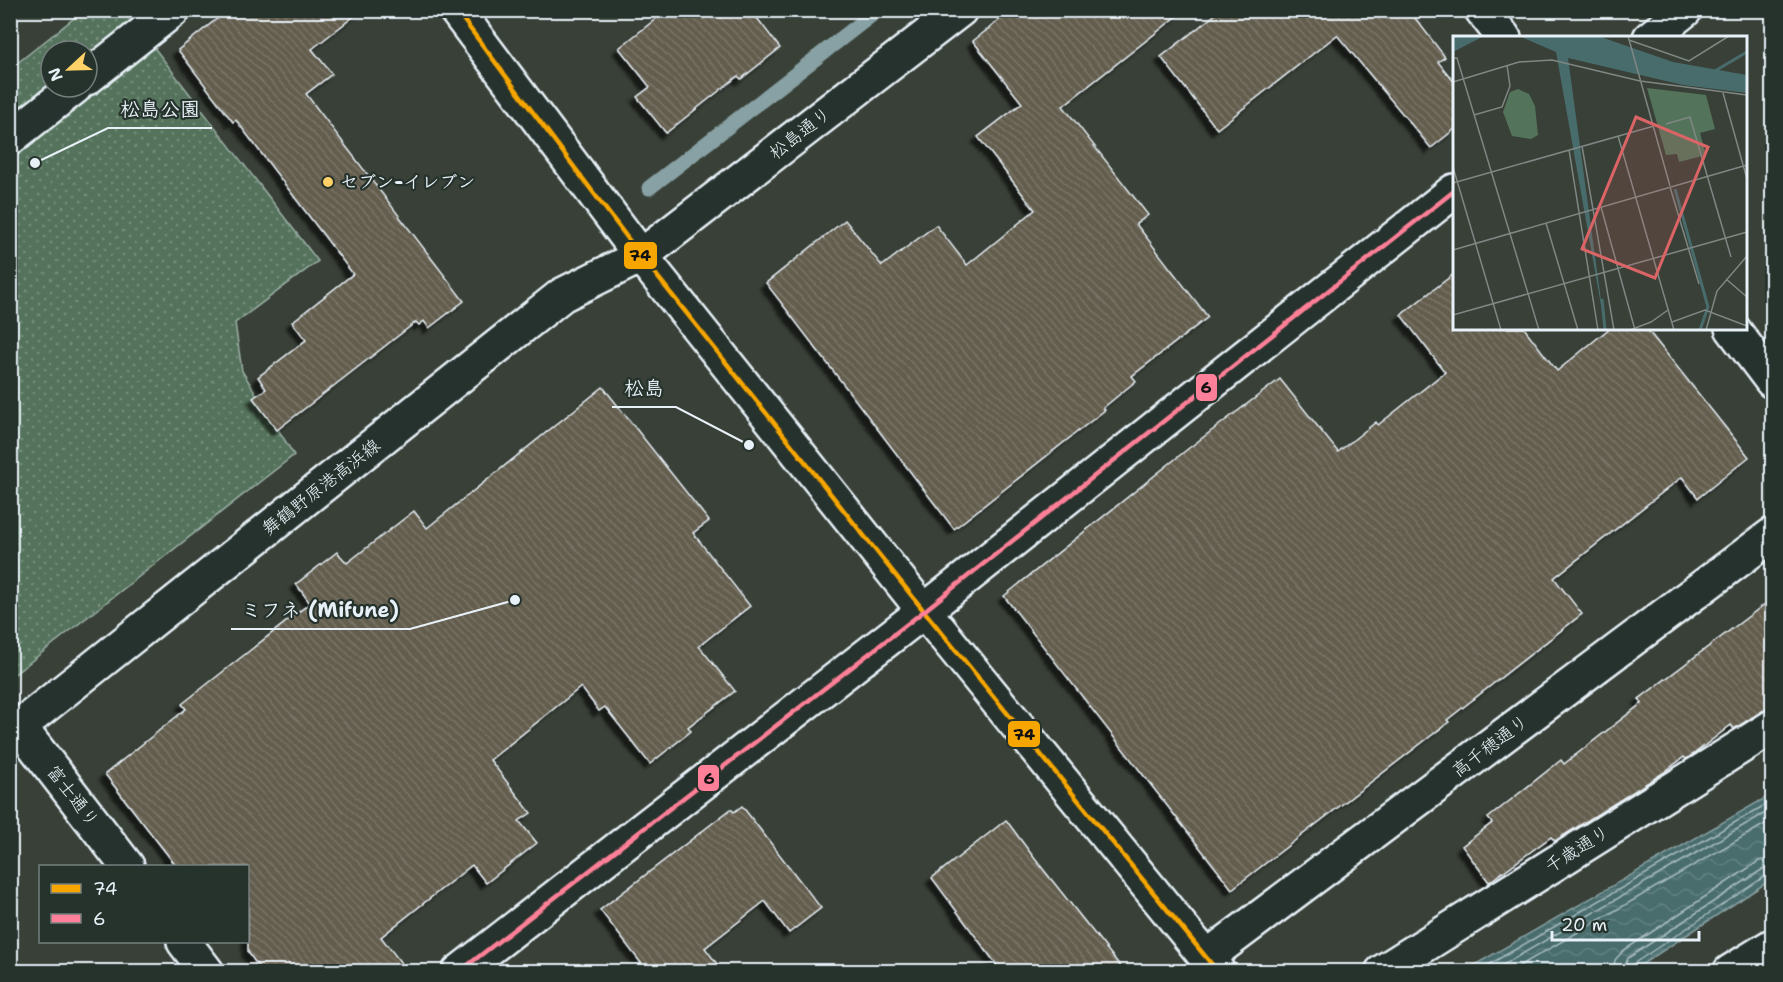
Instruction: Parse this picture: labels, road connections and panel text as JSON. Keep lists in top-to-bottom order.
{
  "streets": {
    "main road": [
      "松島通り",
      "舞鶴野原港高浜線",
      "高千穂通り",
      "富士通り",
      "千歳通り"
    ]
  },
  "crossings": [
    ["松島通り", "舞鶴野原港高浜線"],
    ["舞鶴野原港高浜線", "富士通り"]
  ],
  "places": [
    "松島公園",
    "セブン-イレブン",
    "松島",
    "ミフネ (Mifune)"
  ],
  "lines": ["transit line 74", "transit line 6"],
  "legend": ["74", "6"],
  "scale_bar": "20 m",
  "north": "left"
}
